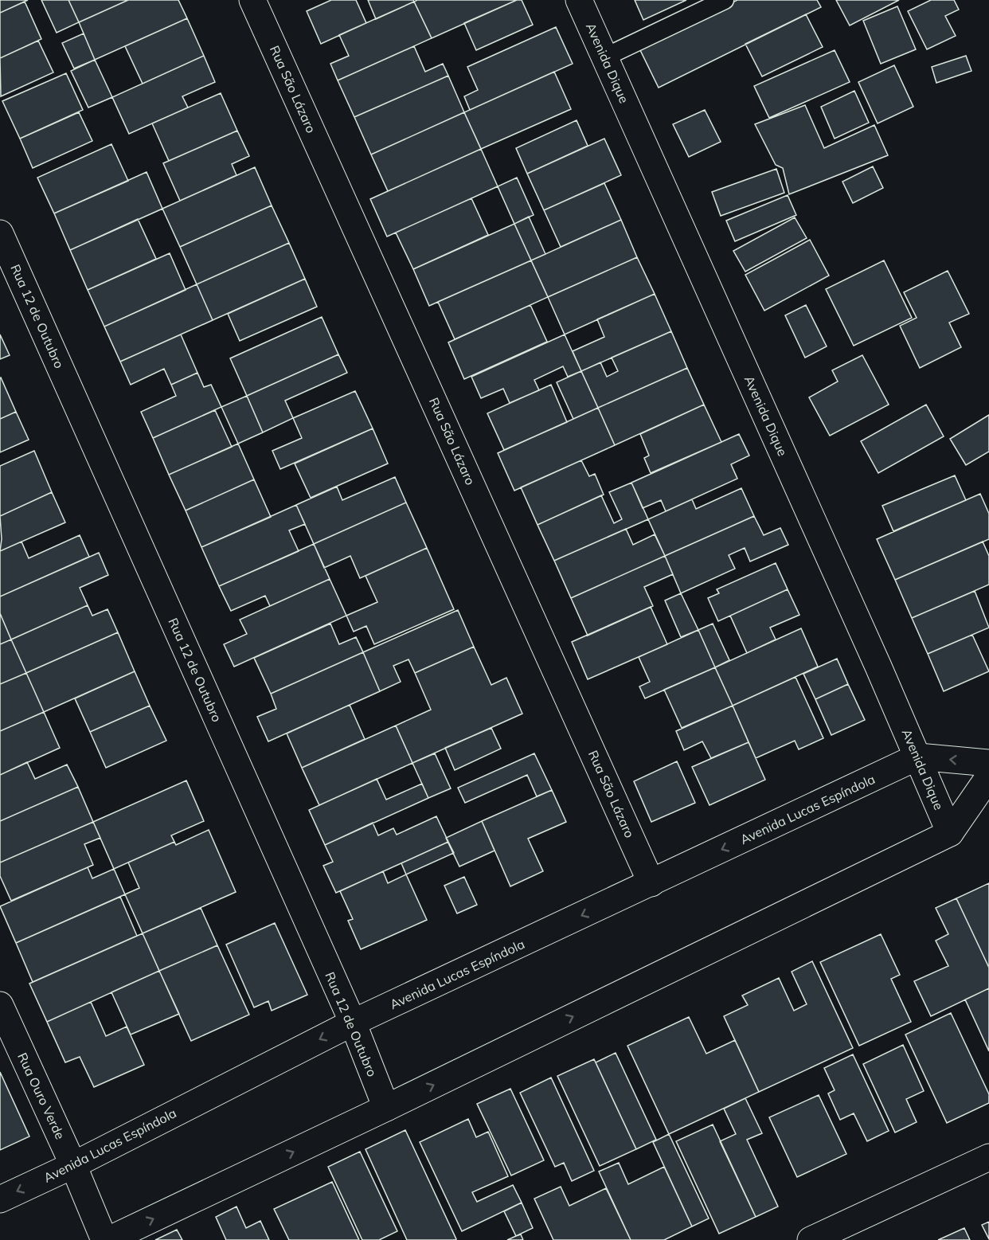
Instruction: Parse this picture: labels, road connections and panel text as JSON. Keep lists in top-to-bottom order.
{
  "streets": {
    "street": [
      "Avenida Dique",
      "Rua São Lázaro",
      "Rua 12 de Outubro",
      "Avenida Lucas Espíndola",
      "Rua Ouro Verde"
    ]
  },
  "crossings": [
    ["Avenida Dique", "Avenida Lucas Espíndola"],
    ["Rua São Lázaro", "Avenida Lucas Espíndola"],
    ["Rua 12 de Outubro", "Avenida Lucas Espíndola"],
    ["Avenida Lucas Espíndola", "Rua Ouro Verde"]
  ]
}
